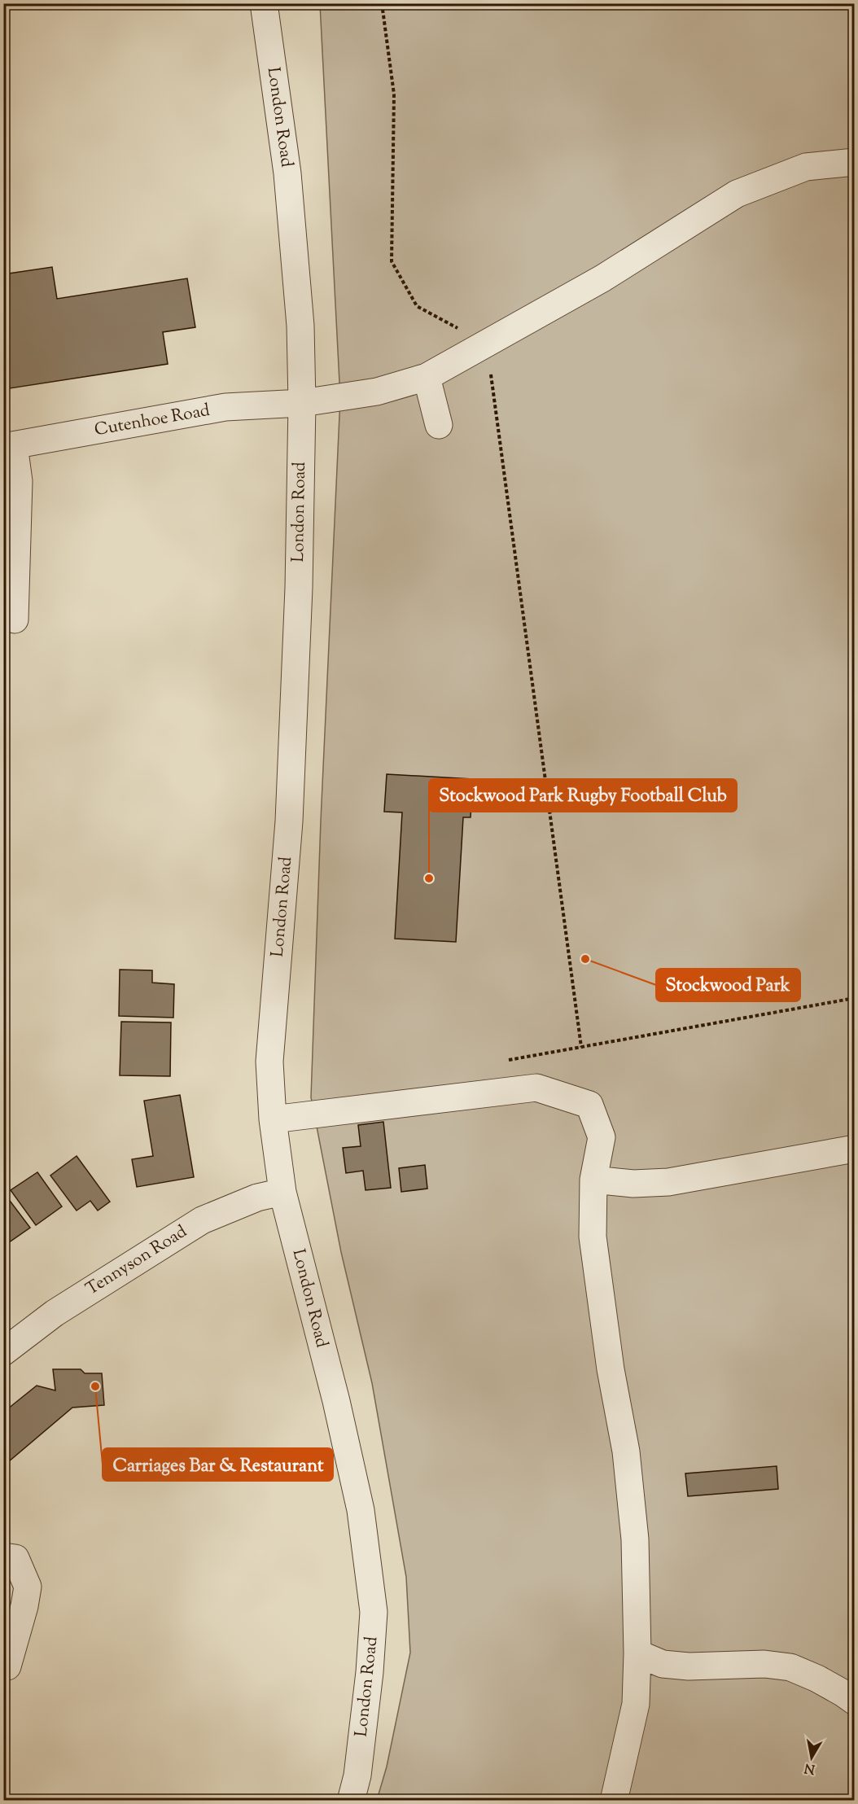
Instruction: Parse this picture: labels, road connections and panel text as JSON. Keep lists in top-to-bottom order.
{
  "streets": {
    "street": ["London Road", "Cutenhoe Road", "Tennyson Road"]
  },
  "crossings": [
    ["London Road", "Cutenhoe Road"],
    ["London Road", "Tennyson Road"]
  ],
  "places": ["Stockwood Park Rugby Football Club", "Stockwood Park", "Carriages Bar & Restaurant"],
  "north": "bottom"
}
